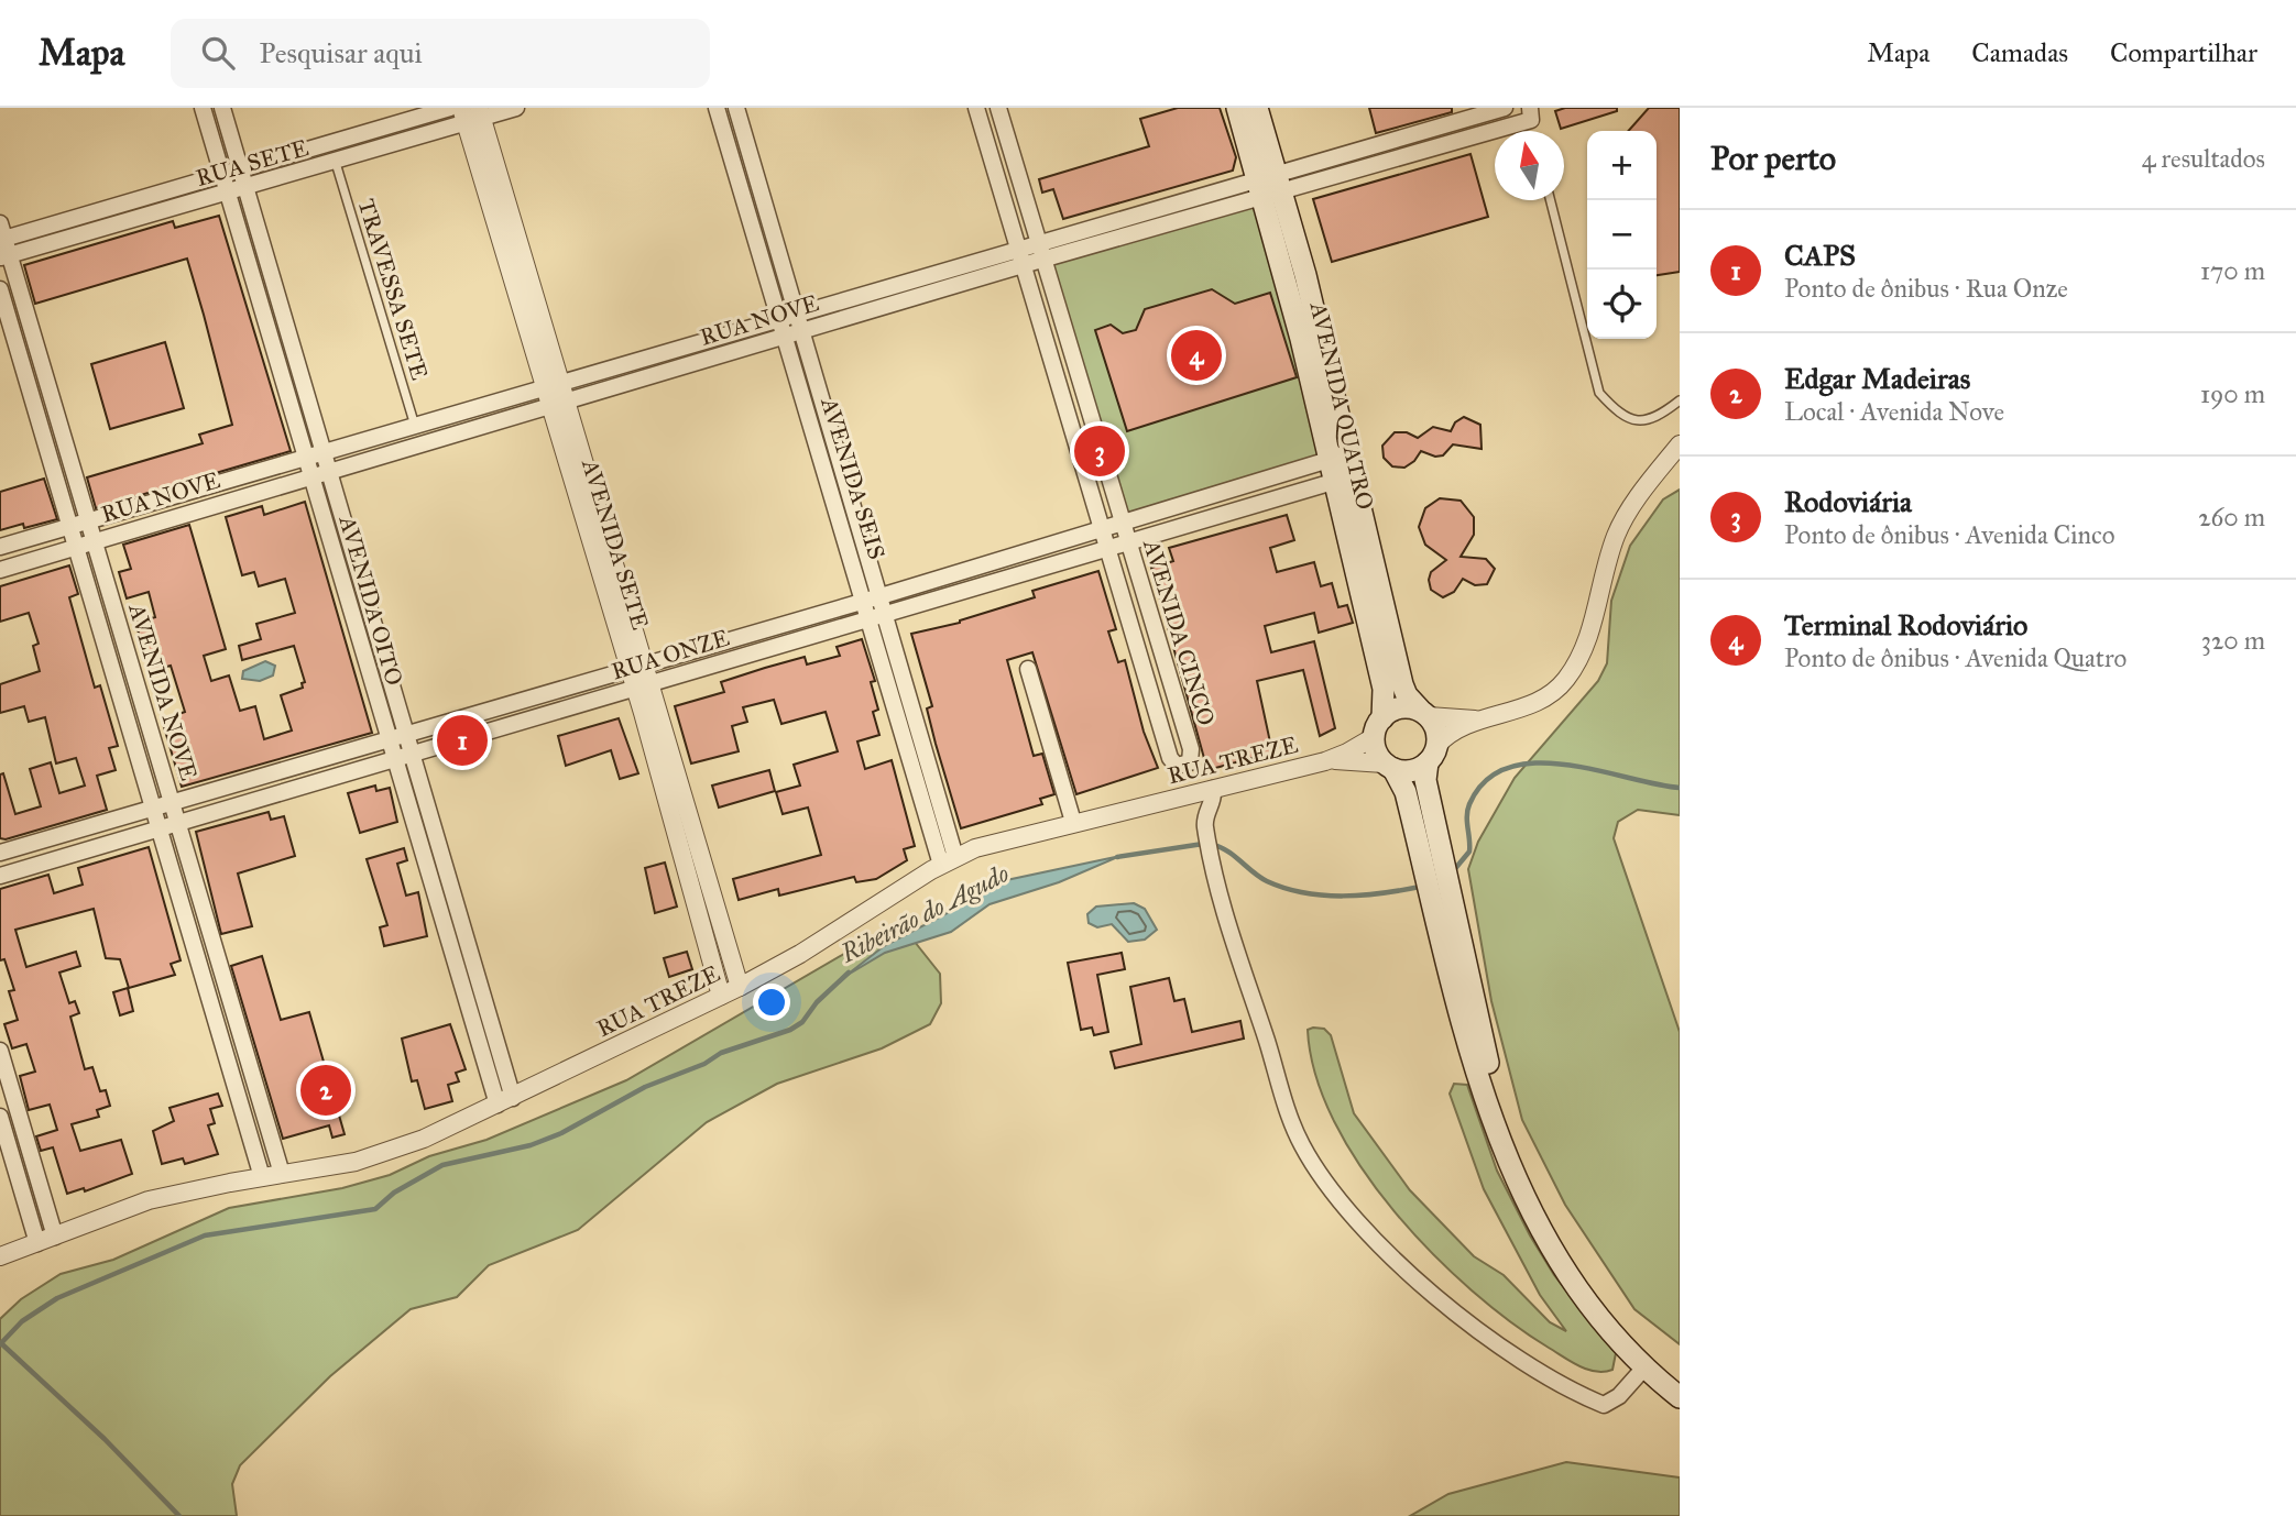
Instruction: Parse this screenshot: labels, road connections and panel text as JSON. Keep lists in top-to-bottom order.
{
  "streets": {
    "main road": ["AVENIDA QUATRO"],
    "street": [
      "RUA SETE",
      "RUA NOVE",
      "AVENIDA SEIS",
      "AVENIDA SETE",
      "AVENIDA OITO",
      "AVENIDA CINCO",
      "RUA ONZE",
      "AVENIDA NOVE",
      "RUA TREZE"
    ],
    "lane": ["TRAVESSA SETE"]
  },
  "crossings": [
    ["RUA SETE", "TRAVESSA SETE"],
    ["RUA SETE", "AVENIDA SETE"],
    ["RUA SETE", "AVENIDA OITO"],
    ["RUA SETE", "AVENIDA NOVE"],
    ["TRAVESSA SETE", "RUA NOVE"],
    ["RUA NOVE", "AVENIDA QUATRO"],
    ["RUA NOVE", "AVENIDA SEIS"],
    ["RUA NOVE", "AVENIDA SETE"],
    ["RUA NOVE", "AVENIDA OITO"],
    ["RUA NOVE", "AVENIDA CINCO"],
    ["RUA NOVE", "AVENIDA NOVE"],
    ["AVENIDA QUATRO", "RUA ONZE"],
    ["AVENIDA QUATRO", "RUA TREZE"],
    ["AVENIDA SEIS", "RUA ONZE"],
    ["AVENIDA SEIS", "RUA TREZE"],
    ["AVENIDA SETE", "RUA ONZE"],
    ["AVENIDA SETE", "RUA TREZE"],
    ["AVENIDA OITO", "RUA ONZE"],
    ["AVENIDA OITO", "RUA TREZE"],
    ["AVENIDA CINCO", "RUA ONZE"],
    ["RUA ONZE", "AVENIDA NOVE"],
    ["AVENIDA NOVE", "RUA TREZE"]
  ],
  "water": ["Ribeirão do Agudo"],
  "north": "top",
  "page": {
    "header": "Mapa",
    "search": "Pesquisar aqui",
    "nav": ["Mapa", "Camadas", "Compartilhar"],
    "heading": ["Por perto", "4 resultados"],
    "map_buttons": ["+", "−"],
    "list": [
      {
        "mark": "1",
        "name": "CAPS",
        "note": "Ponto de ônibus · Rua Onze",
        "value": "170 m"
      },
      {
        "mark": "2",
        "name": "Edgar Madeiras",
        "note": "Local · Avenida Nove",
        "value": "190 m"
      },
      {
        "mark": "3",
        "name": "Rodoviária",
        "note": "Ponto de ônibus · Avenida Cinco",
        "value": "260 m"
      },
      {
        "mark": "4",
        "name": "Terminal Rodoviário",
        "note": "Ponto de ônibus · Avenida Quatro",
        "value": "320 m"
      }
    ],
    "pins": [
      "4",
      "3",
      "1",
      "2"
    ]
  }
}
